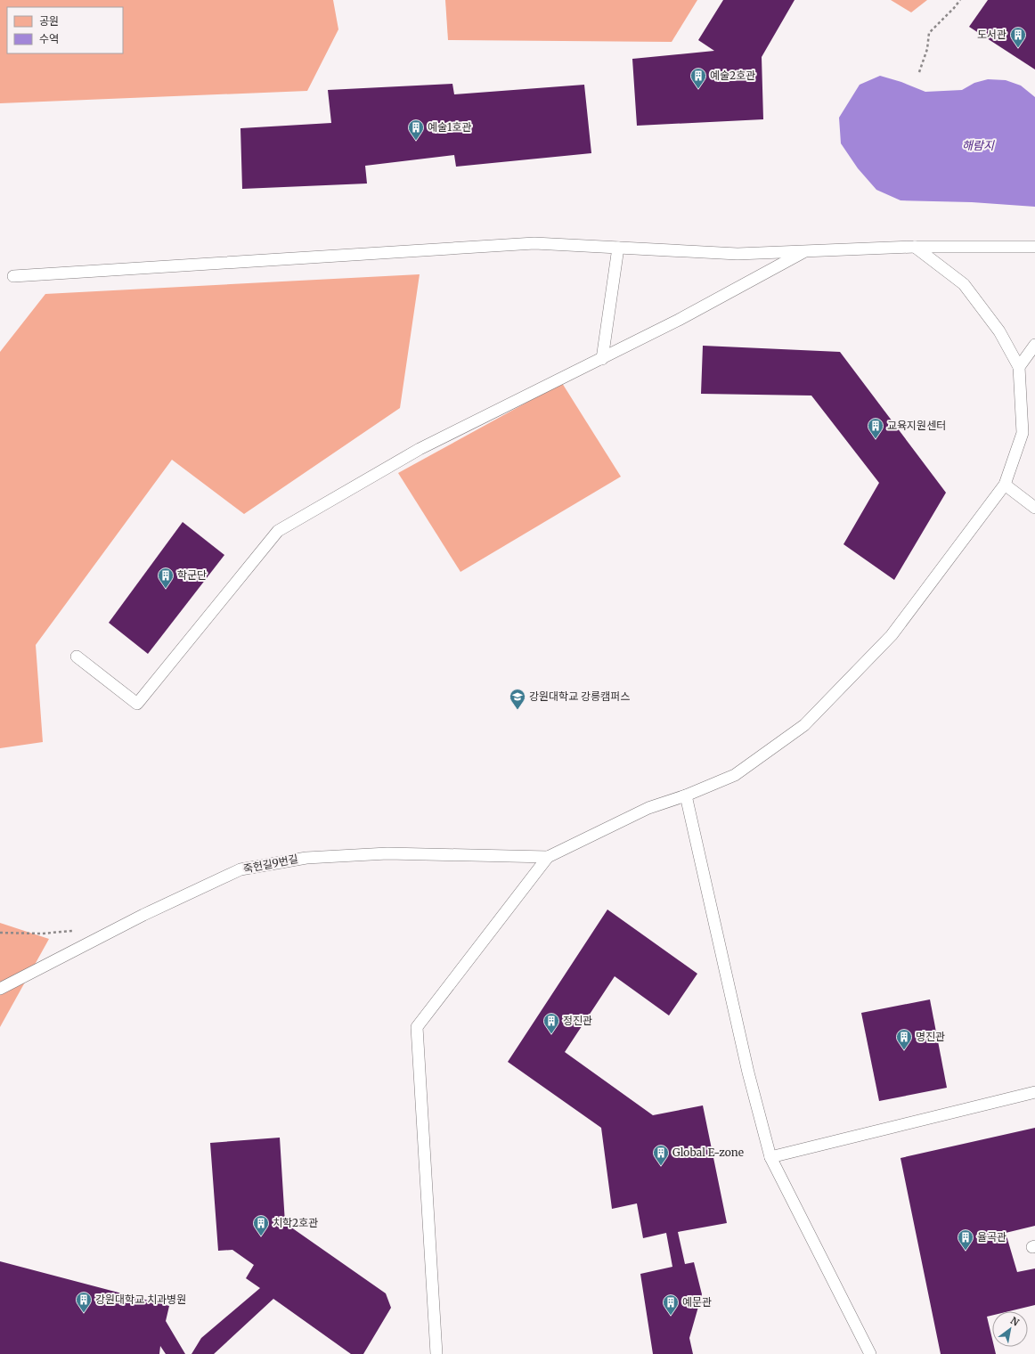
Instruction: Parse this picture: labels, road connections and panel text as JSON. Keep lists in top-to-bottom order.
{
  "streets": {
    "lane": ["죽헌길9번길"]
  },
  "water": ["해람지"],
  "places": {
    "building": [
      "도서관",
      "예술2호관",
      "예술1호관",
      "교육지원센터",
      "학군단",
      "정진관",
      "명진관",
      "Global E-zone",
      "치학2호관",
      "율곡관",
      "강원대학교 치과병원",
      "예문관"
    ],
    "school or university": ["강원대학교 강릉캠퍼스"]
  },
  "legend": ["공원", "수역"],
  "north": "top right"
}
